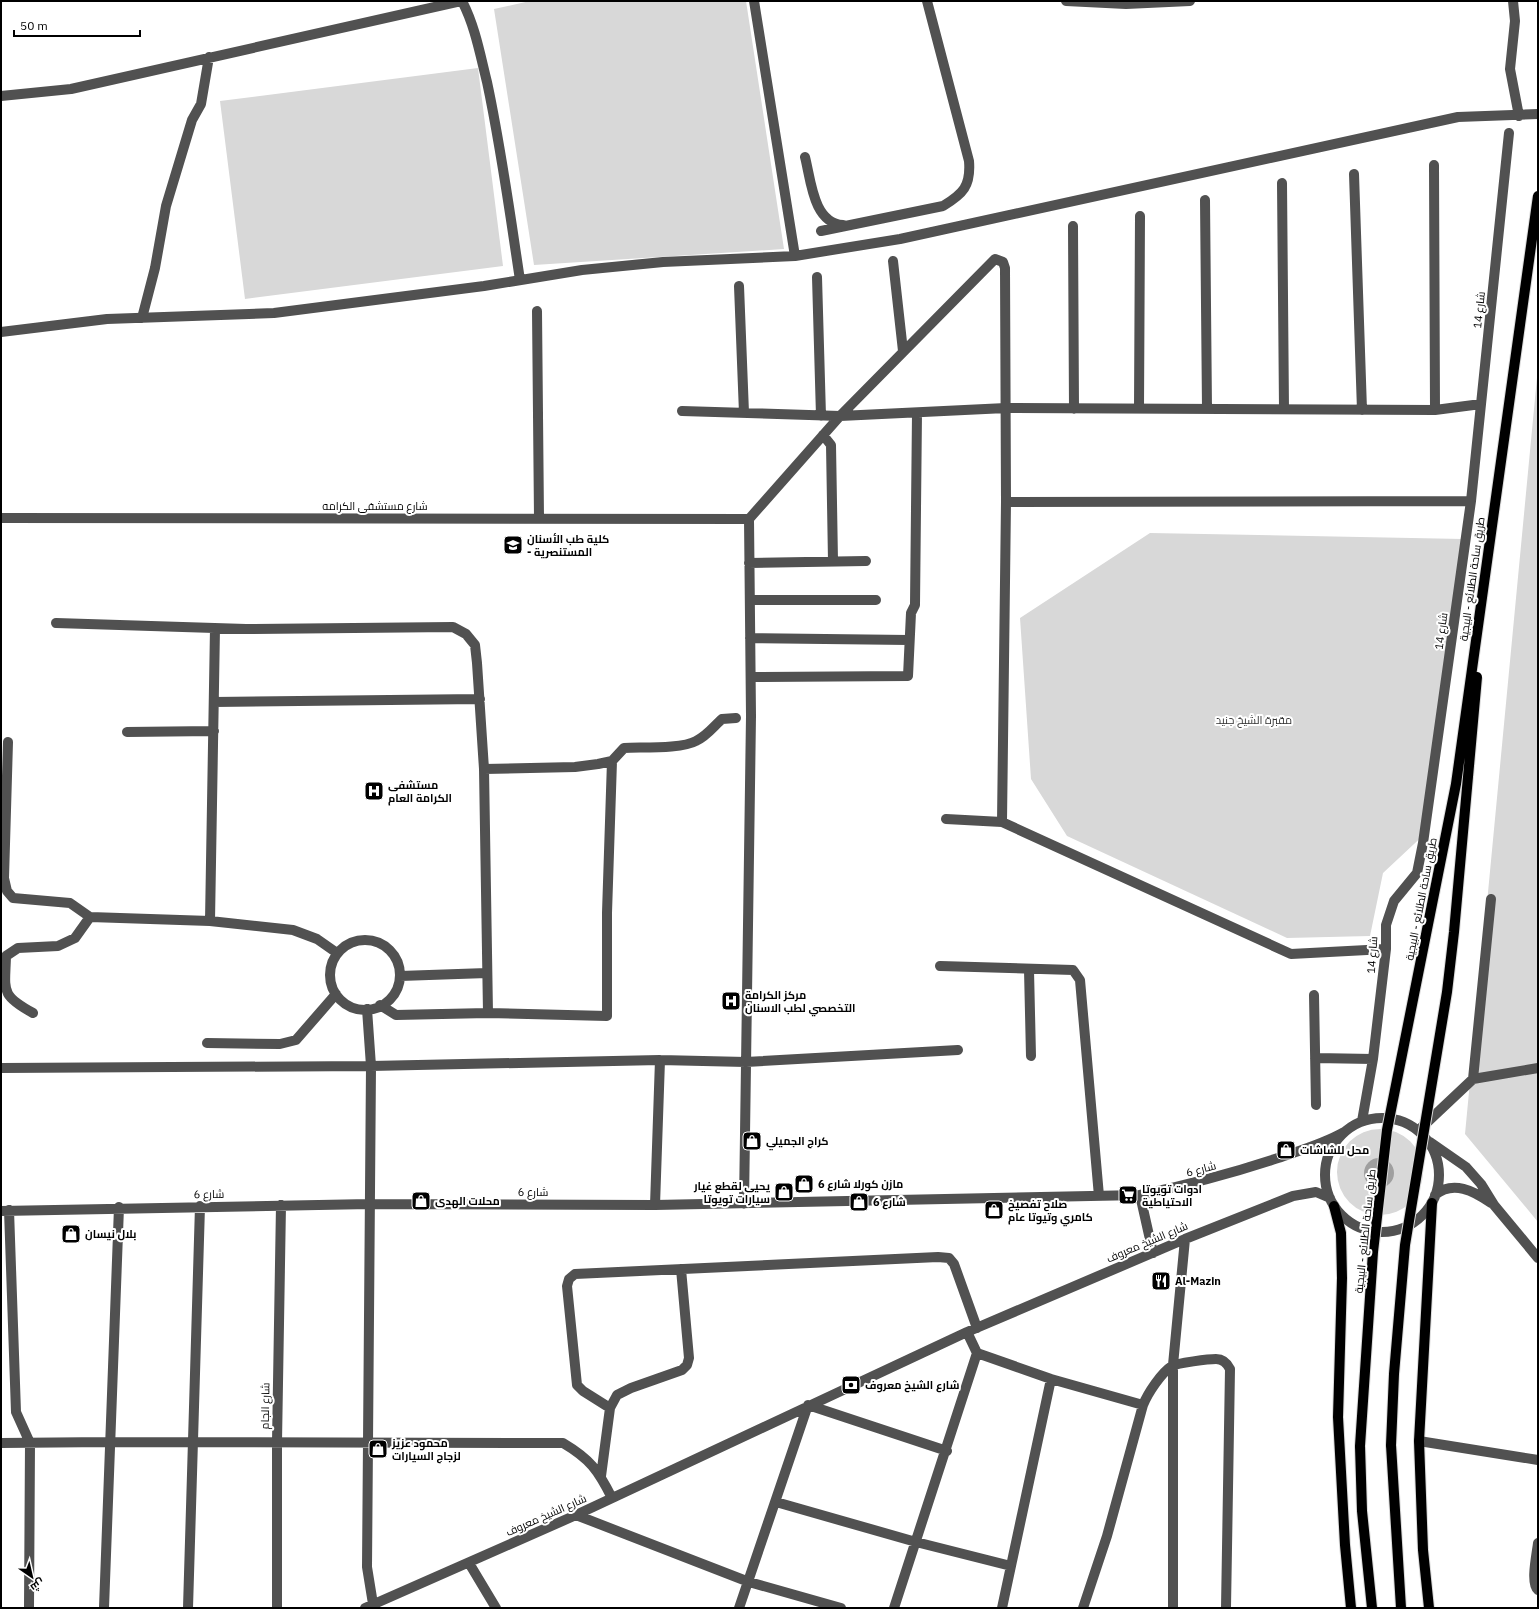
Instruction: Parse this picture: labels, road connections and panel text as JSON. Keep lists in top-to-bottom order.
{
  "streets": {
    "main road": ["طريق ساحة الطلائع - البيجية"],
    "street": [
      "شارع 14",
      "شارع مستشفى الكرامه",
      "شارع 6",
      "شارع الشيخ معروف",
      "شارع الجام"
    ]
  },
  "crossings": [
    ["شارع 14", "شارع 6"],
    ["شارع 14", "شارع الشيخ معروف"],
    ["شارع 6", "شارع الشيخ معروف"],
    ["شارع 6", "شارع الجام"]
  ],
  "parks": ["مقبرة الشيخ جنيد"],
  "places": {
    "school or university": ["كلية طب الأسنان - المستنصرية"],
    "hospital": ["مستشفى الكرامة العام", "مركز الكرامة التخصصي لطب الاسنان"],
    "shop": [
      "كراج الجميلي",
      "محل للشاشات",
      "مازن كورلا شارع 6",
      "يحيى لقطع غيار سيارات تويوتا",
      "محلات الهدى",
      "شارع 6",
      "صلاح تفصيخ كامري وتيوتا عام",
      "بلال نيسان",
      "محمود عزيز لزجاج السيارات"
    ],
    "supermarket": ["ادوات تويوتا الاحتياطية"],
    "restaurant": ["Al-Mazin"],
    "bank": ["شارع الشيخ معروف"]
  },
  "scale_bar": "50 m",
  "north": "bottom right"
}
